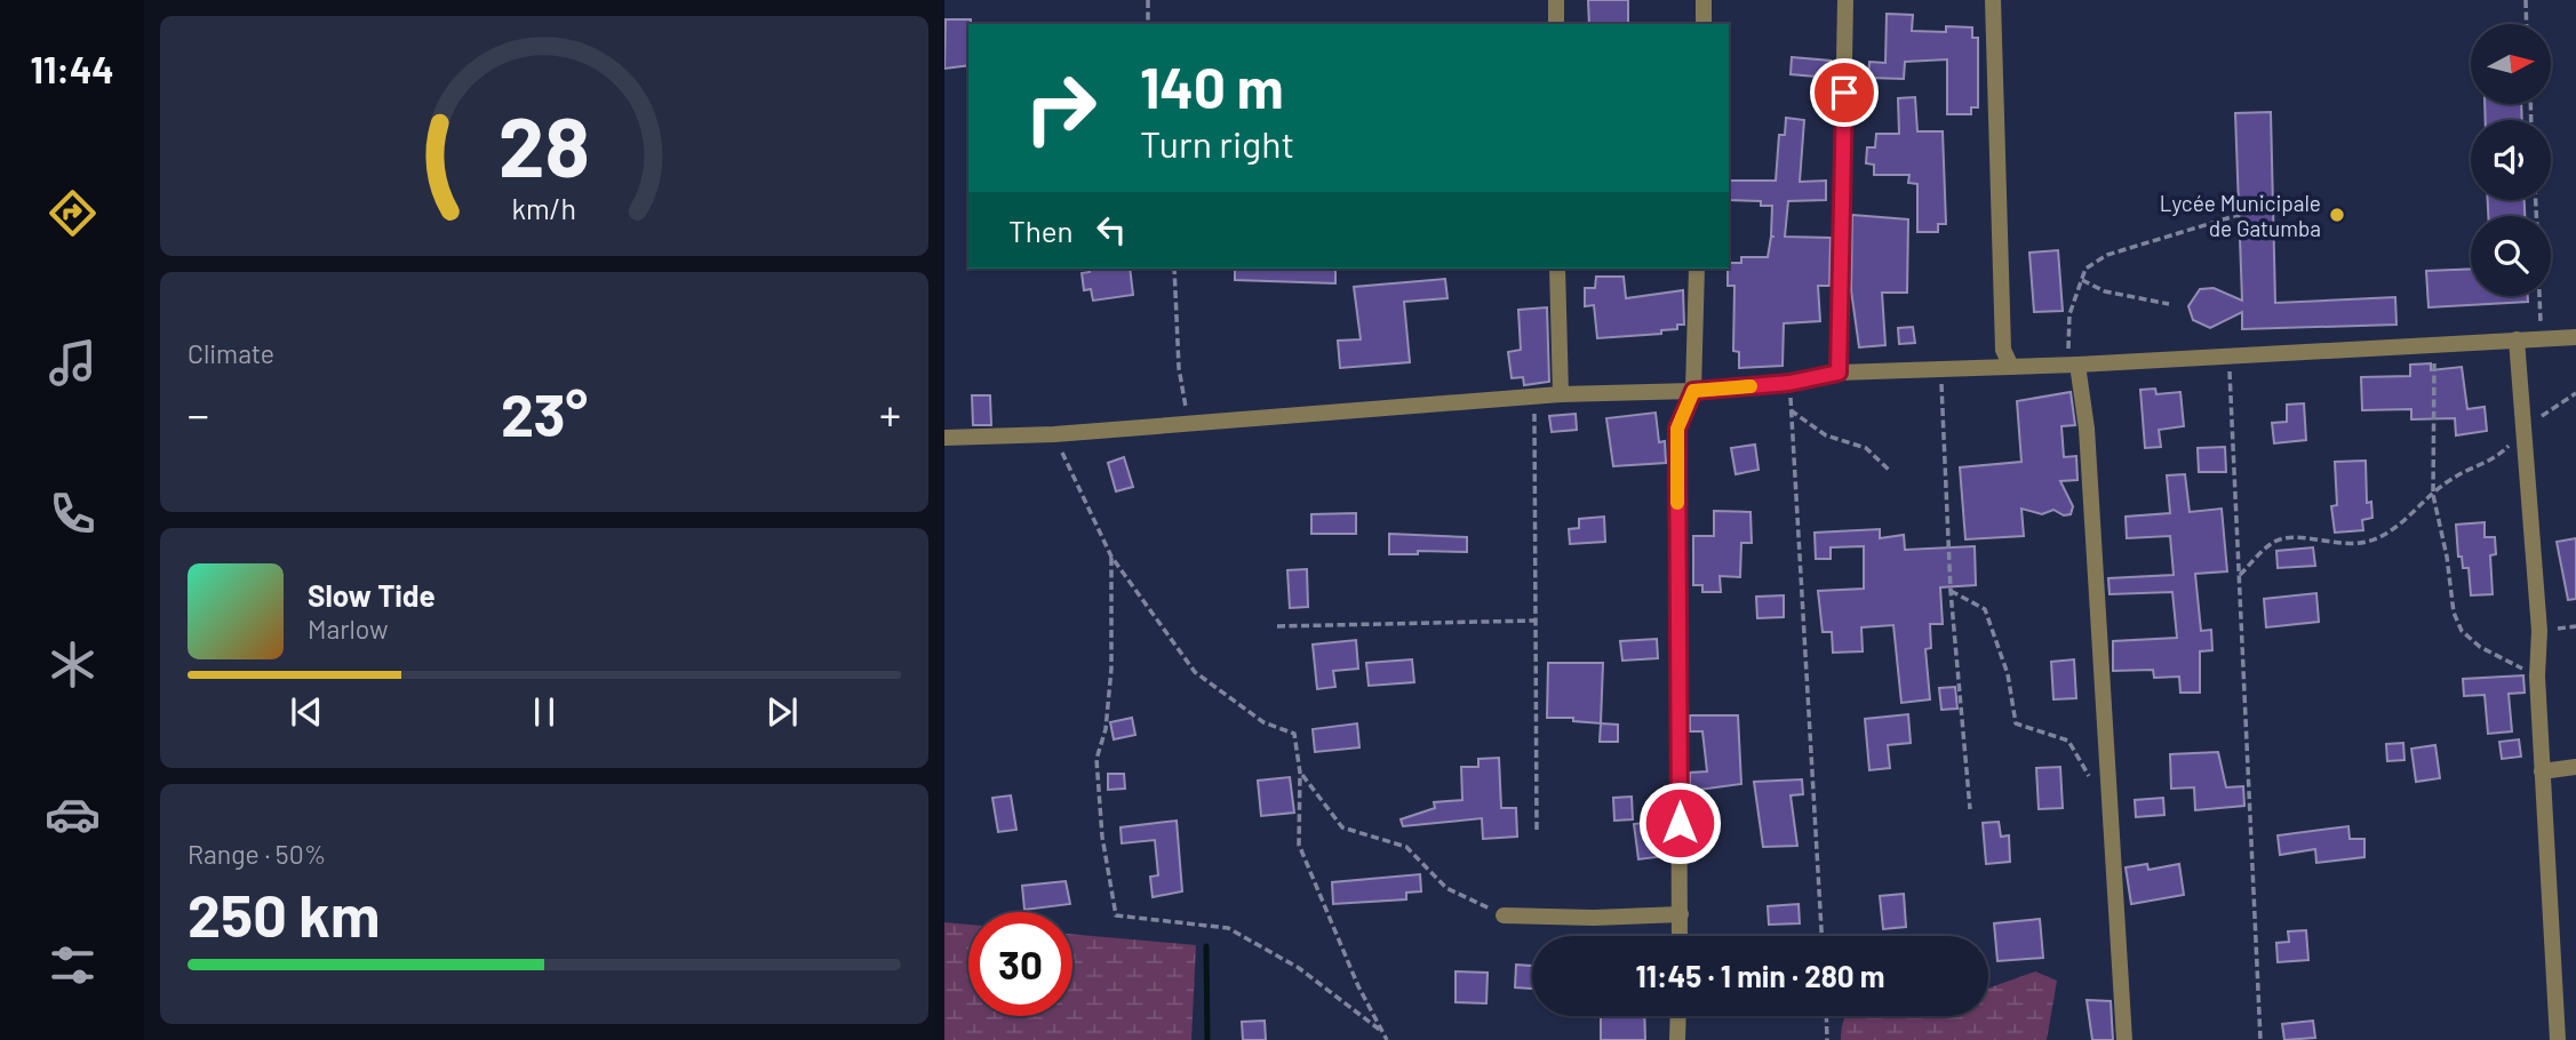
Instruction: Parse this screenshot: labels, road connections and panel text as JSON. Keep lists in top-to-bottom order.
{
  "places": ["Lycée Municipale de Gatumba"],
  "north": "right",
  "page": {
    "tabs": "11:44",
    "turn": ["140 m", "Turn right"],
    "then": "Then",
    "tile": [
      "Climate",
      ["Range · 50%", "250 km"]
    ],
    "heat": ["−", "23°", "+"],
    "song": ["Slow Tide", "Marlow"],
    "limit": "30",
    "trip": "11:45 · 1 min · 280 m",
    "gauge": ["28", "km/h"]
  }
}
